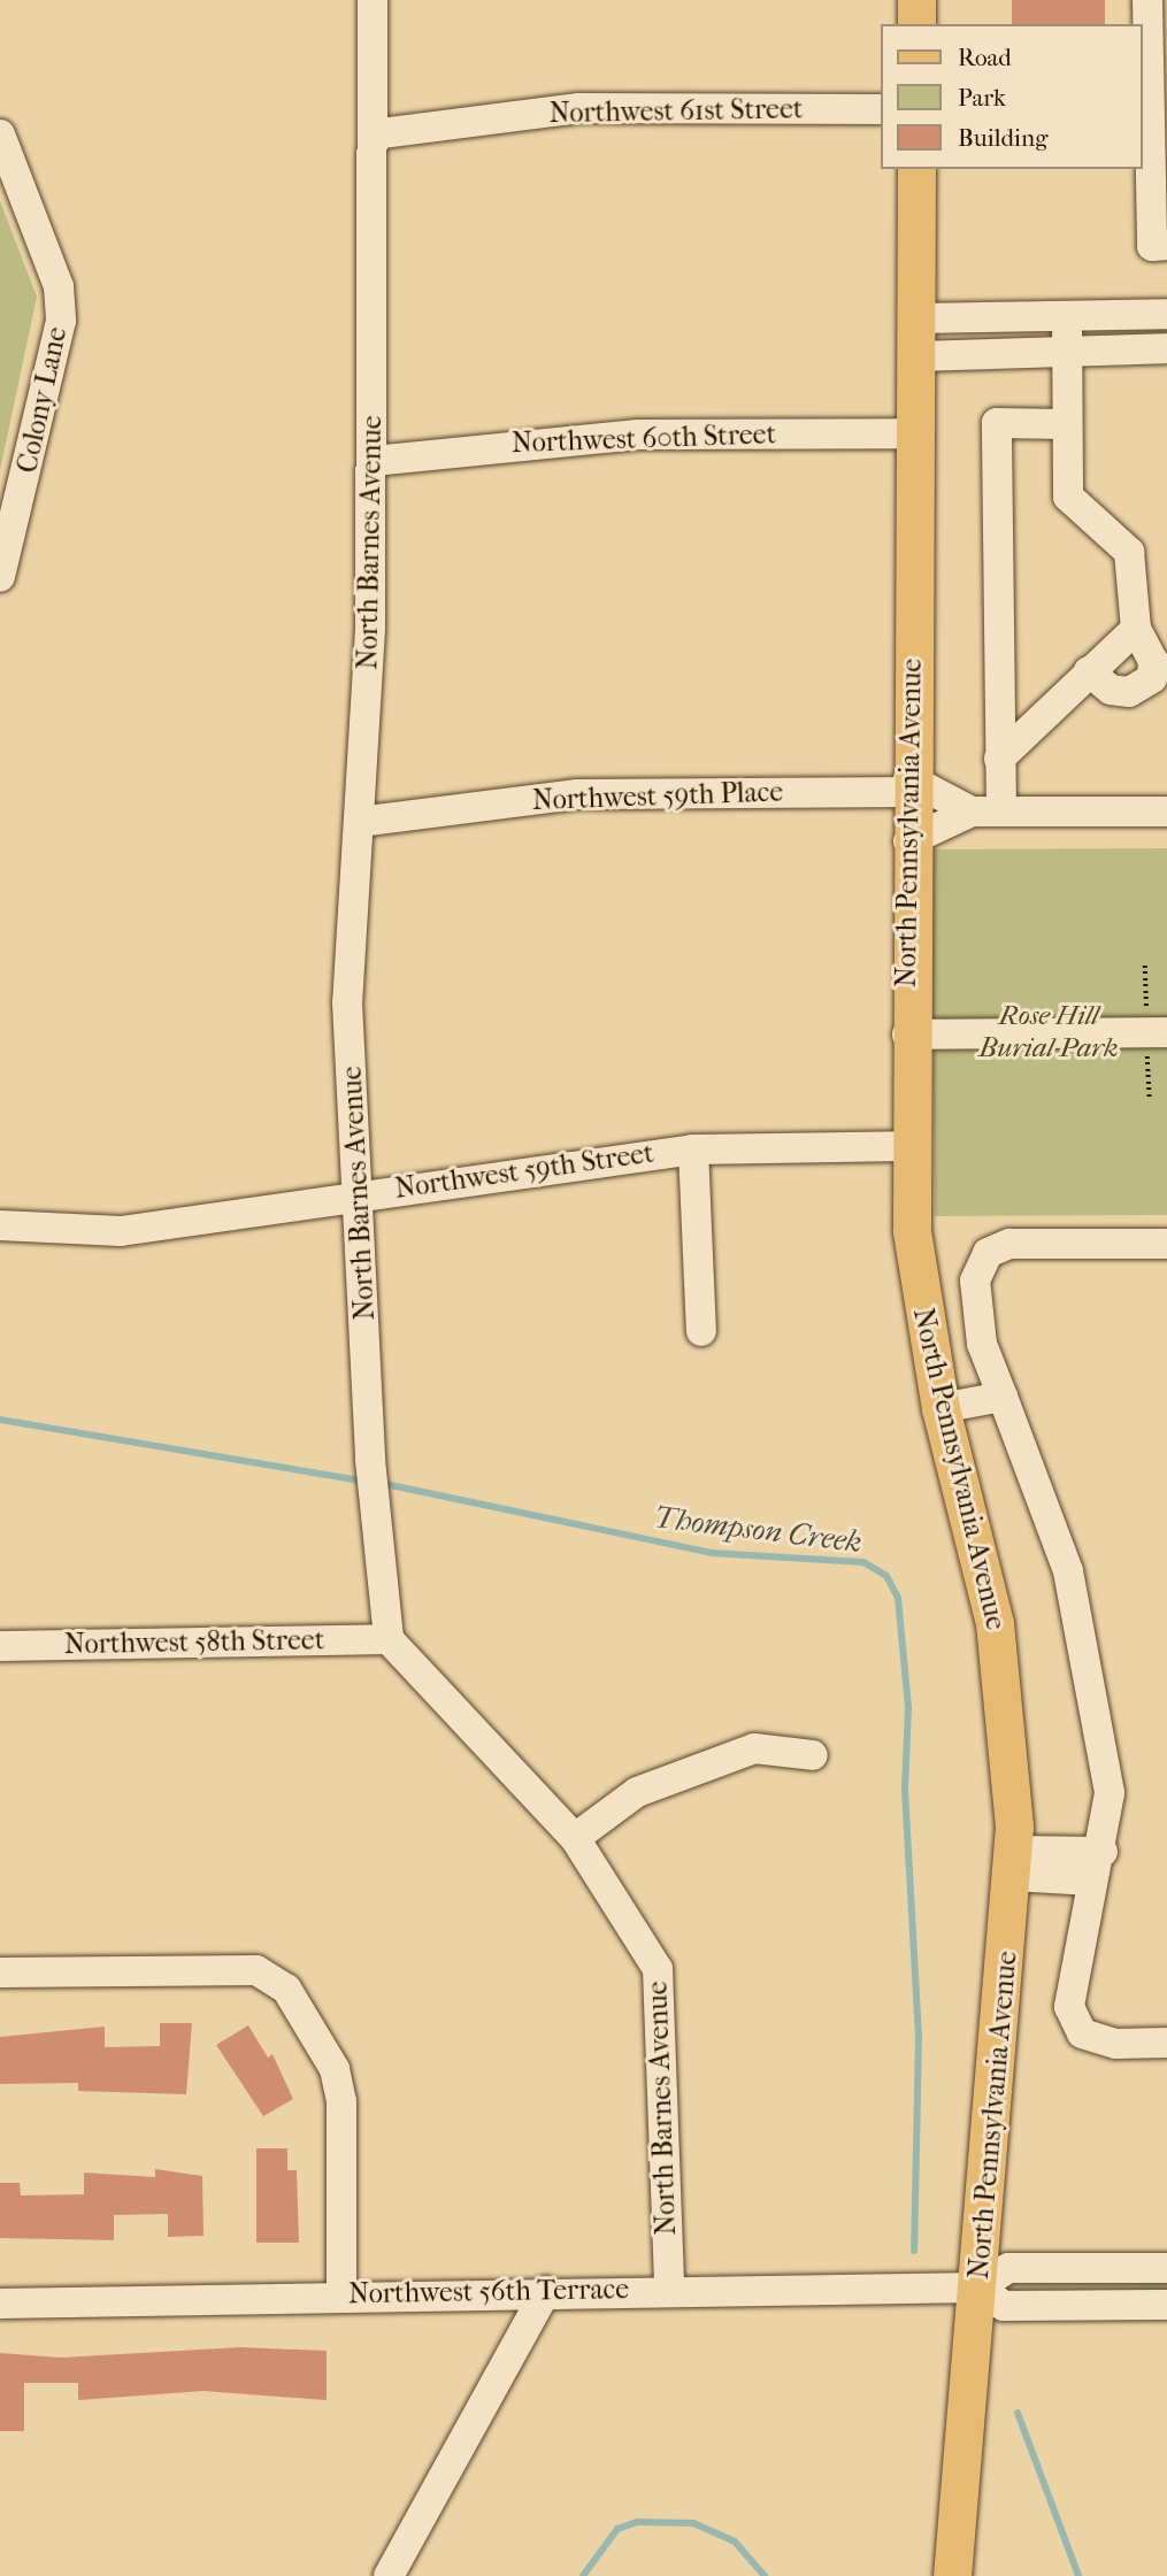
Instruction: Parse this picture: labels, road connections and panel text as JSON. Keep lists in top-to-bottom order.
{
  "streets": {
    "main road": ["North Pennsylvania Avenue"],
    "street": [
      "Northwest 61st Street",
      "Colony Lane",
      "Northwest 60th Street",
      "North Barnes Avenue",
      "Northwest 59th Place",
      "Northwest 59th Street",
      "Northwest 58th Street",
      "Northwest 56th Terrace"
    ]
  },
  "crossings": [
    ["Northwest 61st Street", "North Barnes Avenue"],
    ["Northwest 60th Street", "North Barnes Avenue"],
    ["Northwest 60th Street", "North Pennsylvania Avenue"],
    ["North Barnes Avenue", "Northwest 59th Place"],
    ["North Barnes Avenue", "Northwest 59th Street"],
    ["North Barnes Avenue", "Northwest 58th Street"],
    ["North Barnes Avenue", "Northwest 56th Terrace"],
    ["Northwest 59th Place", "North Pennsylvania Avenue"],
    ["North Pennsylvania Avenue", "Northwest 59th Street"],
    ["North Pennsylvania Avenue", "Northwest 56th Terrace"]
  ],
  "water": ["Thompson Creek"],
  "parks": ["Rose Hill Burial Park"],
  "legend": ["Road", "Park", "Building"]
}
